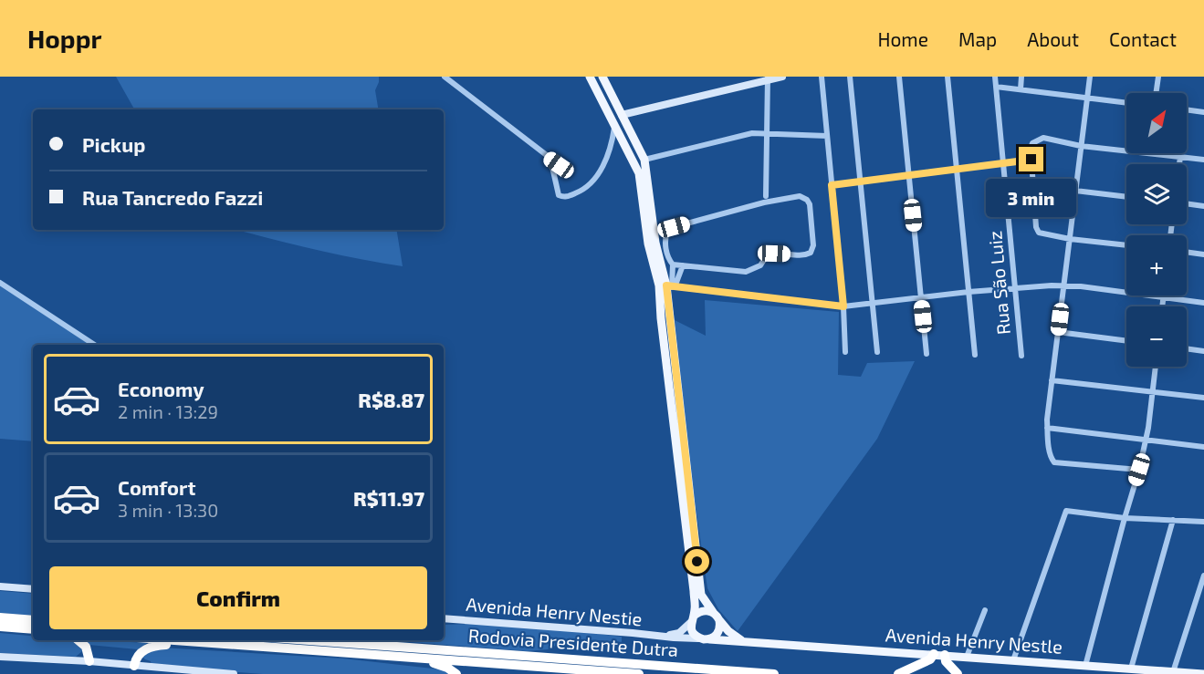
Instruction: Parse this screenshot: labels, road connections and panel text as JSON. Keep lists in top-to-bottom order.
{
  "streets": {
    "highway": ["Rodovia Presidente Dutra"],
    "main road": ["Avenida Henry Nestle"],
    "street": ["Rua São Luiz", "Avenida Henry Nestie"]
  },
  "crossings": [
    ["Avenida Henry Nestie", "Avenida Henry Nestle"]
  ],
  "north": "top right",
  "page": {
    "header": "Hoppr",
    "nav": [
      "Home",
      "Map",
      "About",
      "Contact"
    ],
    "map_buttons": ["+", "−"],
    "banner": ["Pickup", "Rua Tancredo Fazzi"],
    "bubble": "3 min",
    "list": [
      {
        "name": "Economy",
        "note": "2 min · 13:29",
        "value": "R$8.87"
      },
      {
        "name": "Comfort",
        "note": "3 min · 13:30",
        "value": "R$11.97"
      }
    ],
    "buttons": "Confirm"
  }
}
